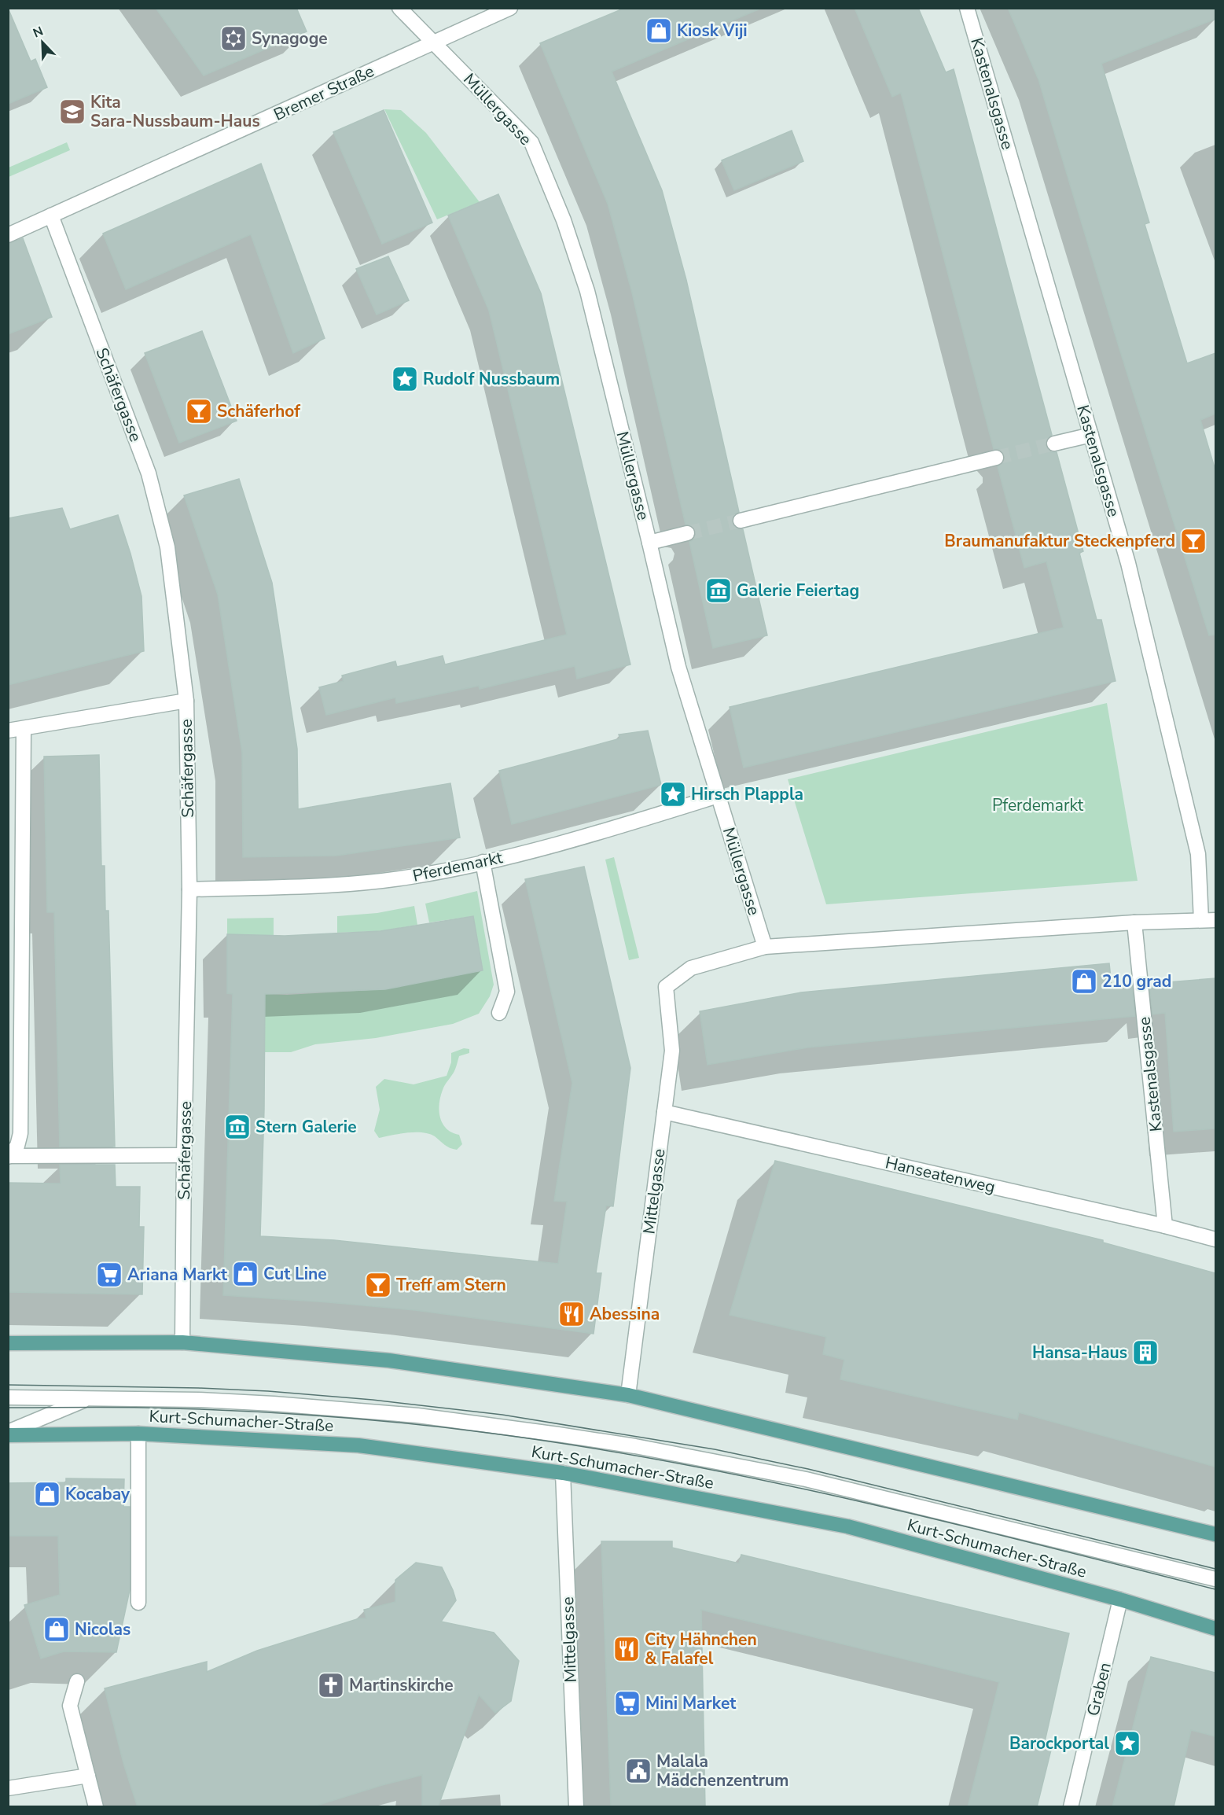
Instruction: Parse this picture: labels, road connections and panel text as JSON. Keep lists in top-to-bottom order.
{
  "streets": {
    "main road": ["Kurt-Schumacher-Straße"],
    "street": [
      "Bremer Straße",
      "Kastenalsgasse",
      "Müllergasse",
      "Schäfergasse",
      "Pferdemarkt",
      "Hanseatenweg",
      "Mittelgasse",
      "Graben"
    ]
  },
  "crossings": [
    ["Bremer Straße", "Müllergasse"],
    ["Bremer Straße", "Schäfergasse"],
    ["Kastenalsgasse", "Hanseatenweg"],
    ["Müllergasse", "Pferdemarkt"],
    ["Müllergasse", "Mittelgasse"],
    ["Schäfergasse", "Pferdemarkt"],
    ["Hanseatenweg", "Mittelgasse"],
    ["Mittelgasse", "Kurt-Schumacher-Straße"],
    ["Kurt-Schumacher-Straße", "Graben"]
  ],
  "parks": ["Pferdemarkt"],
  "places": {
    "shop": [
      "Kiosk Viji",
      "210 grad",
      "Cut Line",
      "Kocabay",
      "Nicolas"
    ],
    "synagogue": ["Synagoge"],
    "school or university": ["Kita Sara-Nussbaum-Haus"],
    "place": ["Rudolf Nussbaum", "Hirsch Plappla", "Barockportal"],
    "bar": ["Schäferhof", "Braumanufaktur Steckenpferd", "Treff am Stern"],
    "museum": ["Galerie Feiertag", "Stern Galerie"],
    "supermarket": ["Ariana Markt", "Mini Market"],
    "restaurant": ["Abessina", "City Hähnchen & Falafel"],
    "building": ["Hansa-Haus"],
    "church": ["Martinskirche"],
    "public building": ["Malala Mädchenzentrum"]
  },
  "north": "top left"
}
